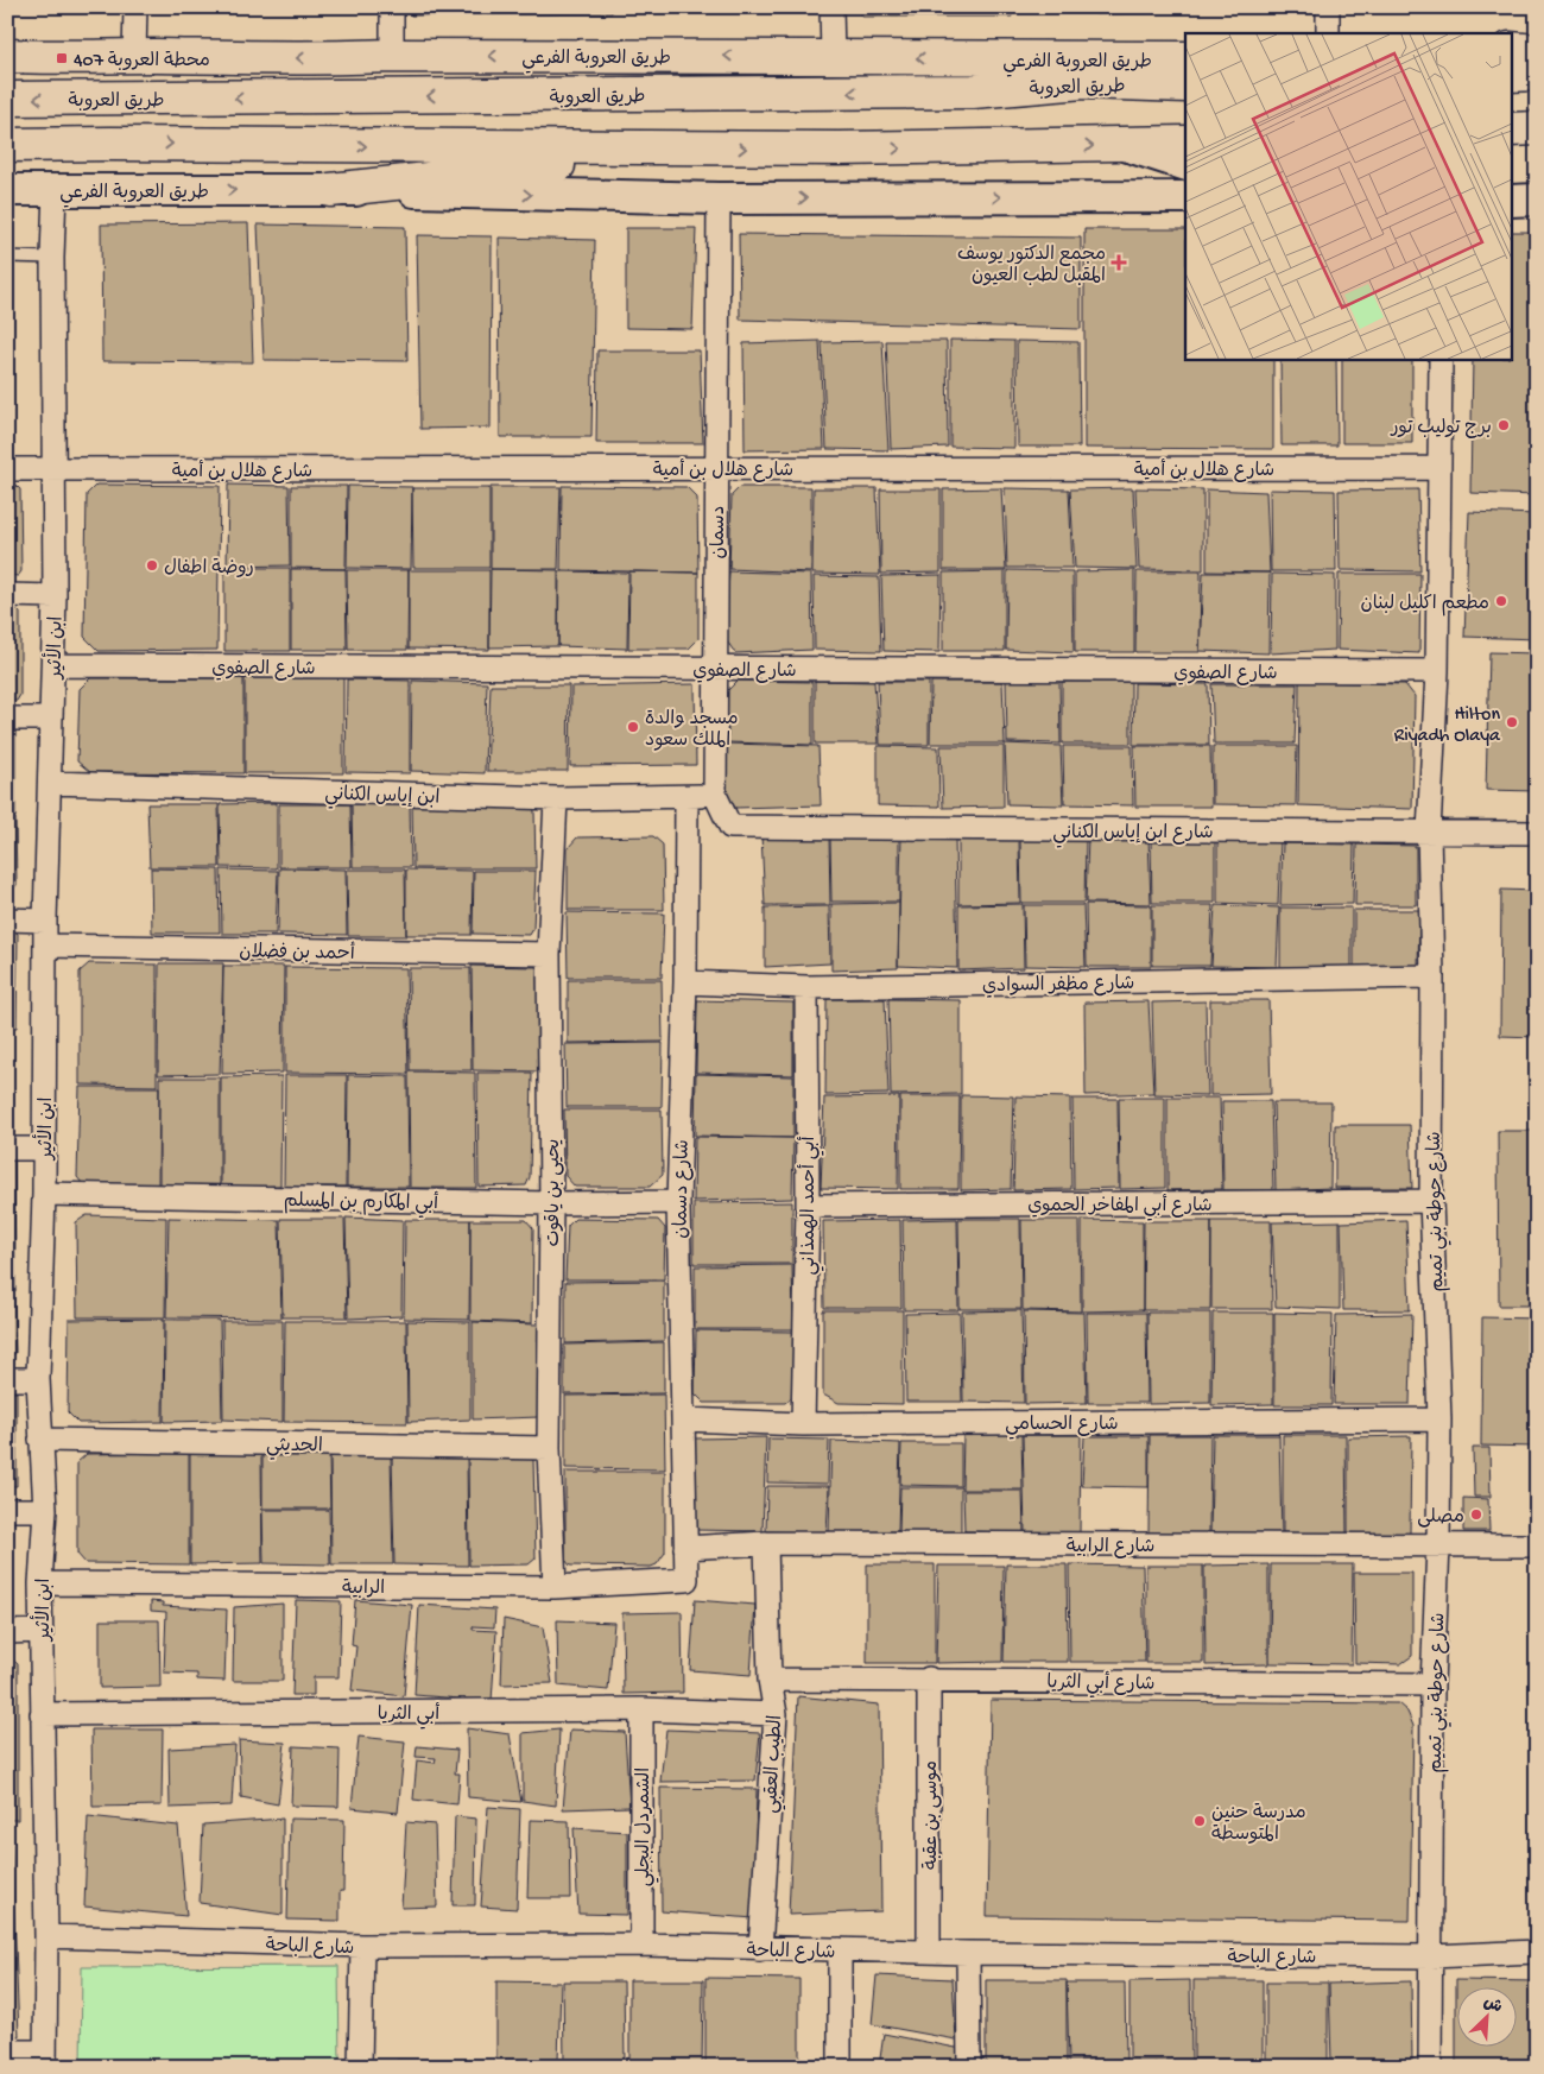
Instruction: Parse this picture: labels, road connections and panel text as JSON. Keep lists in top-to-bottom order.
{
  "streets": {
    "main road": ["طريق العروبة الفرعي", "طريق العروبة"],
    "street": [
      "شارع هلال بن أمية",
      "دسمان",
      "ابن الأثير",
      "شارع الصفوي",
      "ابن إياس الكناني",
      "شارع ابن إياس الكناني",
      "أحمد بن فضلان",
      "شارع مظفر السوادي",
      "شارع دسمان",
      "يحيى بن ياقوت",
      "أبي المكارم بن المسلم",
      "شارع أبي المفاخر الحموي",
      "أبي أحمد الهمذاني",
      "شارع حوطة بني تميم",
      "شارع الحسامي",
      "الحديثي",
      "شارع الرابية",
      "الرابية",
      "شارع أبي الثريا",
      "أبي الثريا",
      "الطيب العقبي",
      "موسى بن عقبة",
      "الشمردل البجلي",
      "شارع الباحة"
    ]
  },
  "crossings": [
    ["طريق العروبة الفرعي", "دسمان"],
    ["طريق العروبة الفرعي", "ابن الأثير"],
    ["شارع هلال بن أمية", "دسمان"],
    ["شارع هلال بن أمية", "ابن الأثير"],
    ["شارع هلال بن أمية", "شارع حوطة بني تميم"],
    ["دسمان", "شارع الصفوي"],
    ["دسمان", "ابن إياس الكناني"],
    ["دسمان", "شارع ابن إياس الكناني"],
    ["ابن الأثير", "شارع الصفوي"],
    ["ابن الأثير", "ابن إياس الكناني"],
    ["ابن الأثير", "أحمد بن فضلان"],
    ["ابن الأثير", "أبي المكارم بن المسلم"],
    ["ابن الأثير", "الحديثي"],
    ["ابن الأثير", "الرابية"],
    ["ابن الأثير", "أبي الثريا"],
    ["ابن الأثير", "شارع الباحة"],
    ["شارع الصفوي", "شارع حوطة بني تميم"],
    ["ابن إياس الكناني", "شارع دسمان"],
    ["ابن إياس الكناني", "يحيى بن ياقوت"],
    ["شارع ابن إياس الكناني", "شارع حوطة بني تميم"],
    ["أحمد بن فضلان", "يحيى بن ياقوت"],
    ["شارع مظفر السوادي", "شارع دسمان"],
    ["شارع مظفر السوادي", "أبي أحمد الهمذاني"],
    ["شارع مظفر السوادي", "شارع حوطة بني تميم"],
    ["شارع دسمان", "أبي المكارم بن المسلم"],
    ["شارع دسمان", "شارع الحسامي"],
    ["شارع دسمان", "شارع الرابية"],
    ["شارع دسمان", "الرابية"],
    ["يحيى بن ياقوت", "أبي المكارم بن المسلم"],
    ["يحيى بن ياقوت", "الحديثي"],
    ["يحيى بن ياقوت", "الرابية"],
    ["شارع أبي المفاخر الحموي", "أبي أحمد الهمذاني"],
    ["شارع أبي المفاخر الحموي", "شارع حوطة بني تميم"],
    ["أبي أحمد الهمذاني", "شارع الحسامي"],
    ["شارع حوطة بني تميم", "شارع الحسامي"],
    ["شارع حوطة بني تميم", "شارع الرابية"],
    ["شارع حوطة بني تميم", "شارع أبي الثريا"],
    ["شارع حوطة بني تميم", "شارع الباحة"],
    ["شارع الرابية", "الطيب العقبي"],
    ["شارع أبي الثريا", "الطيب العقبي"],
    ["شارع أبي الثريا", "موسى بن عقبة"],
    ["أبي الثريا", "الطيب العقبي"],
    ["أبي الثريا", "الشمردل البجلي"],
    ["الطيب العقبي", "شارع الباحة"],
    ["موسى بن عقبة", "شارع الباحة"],
    ["الشمردل البجلي", "شارع الباحة"]
  ],
  "places": {
    "transit": ["محطة العروبة 407"],
    "health": ["مجمع الدكتور يوسف المقبل لطب العيون"],
    "other": [
      "برج توليب تور",
      "روضة اطفال",
      "مطعم اكليل لبنان",
      "Hilton Riyadh Olaya",
      "مسجد والدة الملك سعود",
      "مصلى",
      "مدرسة حنين المتوسطة"
    ]
  },
  "north": "top right"
}
